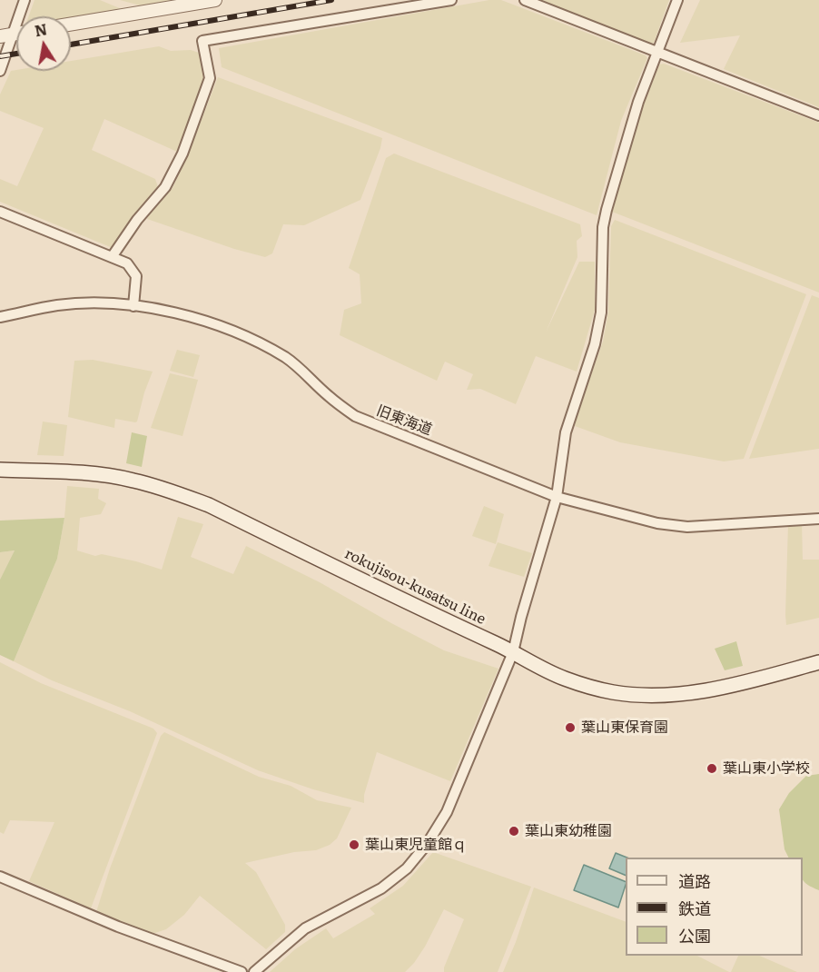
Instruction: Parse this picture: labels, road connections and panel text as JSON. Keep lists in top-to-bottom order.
{
  "streets": {
    "main road": ["rokujisou-kusatsu line"],
    "street": ["旧東海道"]
  },
  "places": [
    "葉山東保育園",
    "葉山東小学校",
    "葉山東幼稚園",
    "葉山東児童館ｑ"
  ],
  "legend": ["道路", "鉄道", "公園"],
  "north": "top"
}
